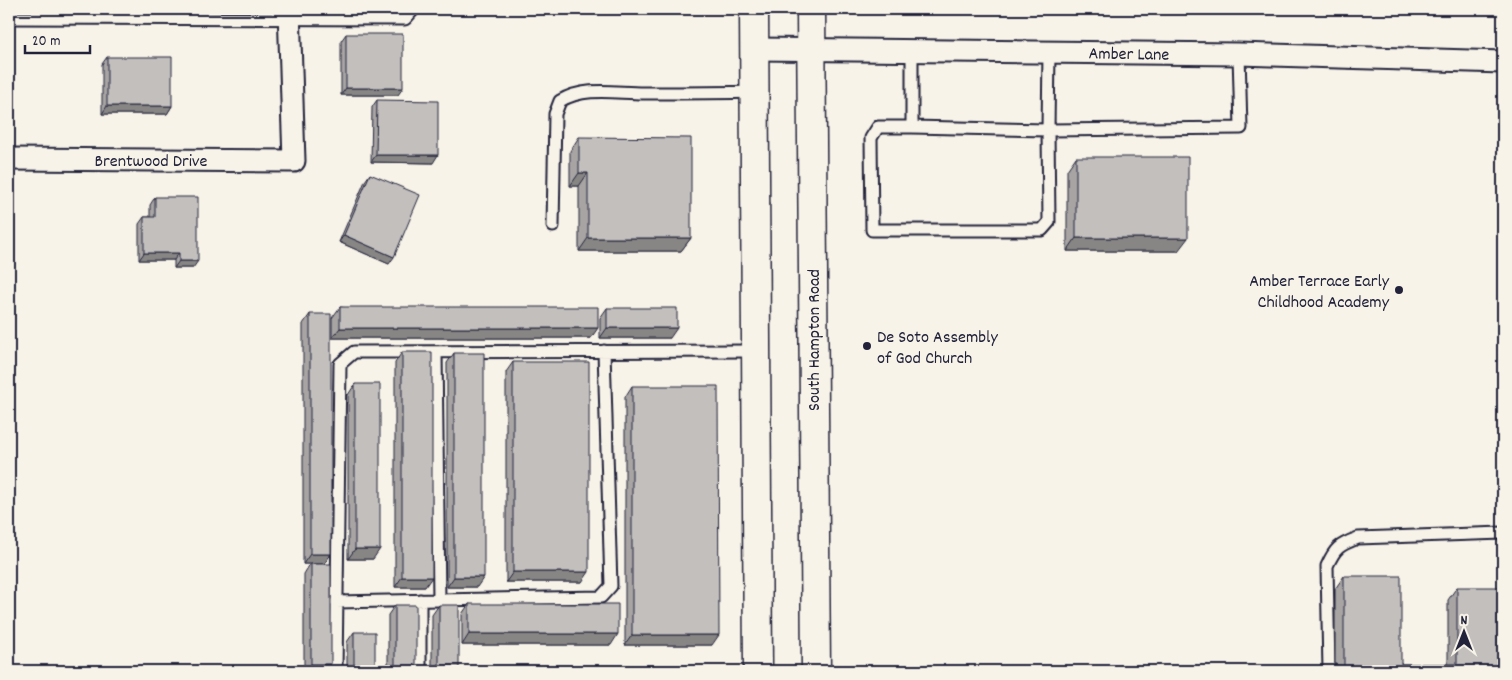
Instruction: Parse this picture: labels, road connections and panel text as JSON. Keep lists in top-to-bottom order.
{
  "streets": {
    "main road": ["South Hampton Road"],
    "street": ["Amber Lane", "Brentwood Drive"]
  },
  "crossings": [
    ["Amber Lane", "South Hampton Road"]
  ],
  "places": ["Amber Terrace Early Childhood Academy", "De Soto Assembly of God Church"],
  "scale_bar": "20 m",
  "north": "top"
}
